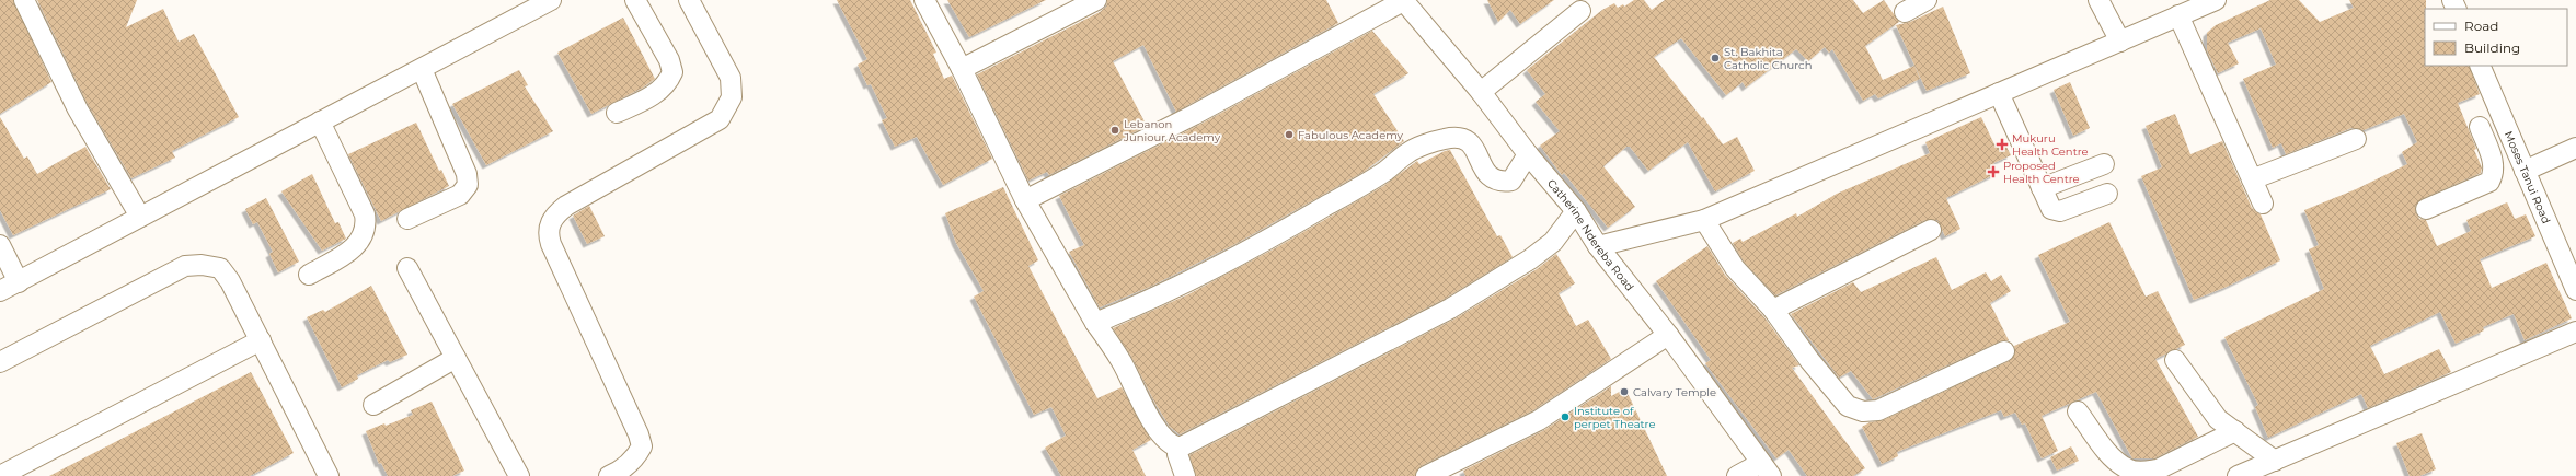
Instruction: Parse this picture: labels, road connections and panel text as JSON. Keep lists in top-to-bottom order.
{
  "streets": {
    "street": ["Moses Tanui Road", "Catherine Ndereba Road"]
  },
  "places": {
    "other": [
      "St. Bakhita Catholic Church",
      "Lebanon Juniour Academy",
      "Fabulous Academy",
      "Calvary Temple",
      "Institute of perpet Theatre"
    ],
    "health": ["Mukuru Health Centre", "Proposed Health Centre"]
  },
  "legend": ["Road", "Building"]
}
